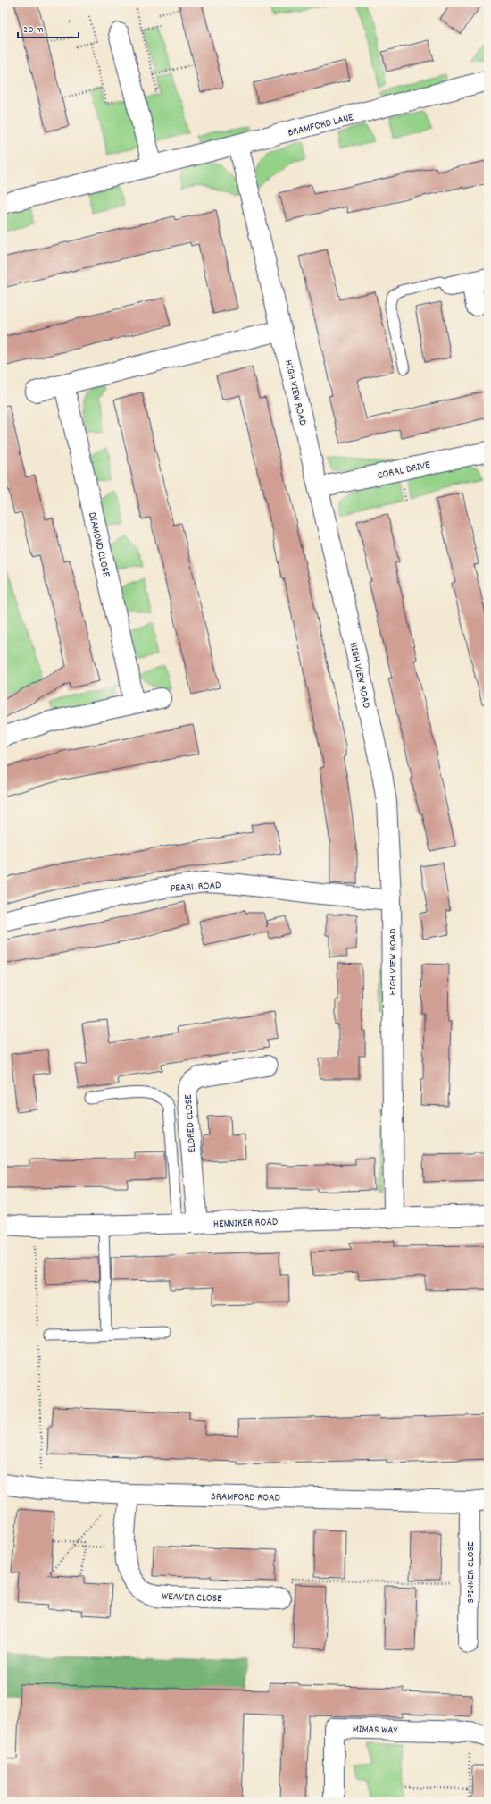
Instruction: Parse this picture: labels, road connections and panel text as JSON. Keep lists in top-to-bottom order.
{
  "streets": {
    "street": [
      "BRAMFORD LANE",
      "HIGH VIEW ROAD",
      "CORAL DRIVE",
      "DIAMOND CLOSE",
      "PEARL ROAD",
      "ELDRED CLOSE",
      "HENNIKER ROAD",
      "BRAMFORD ROAD",
      "SPINNER CLOSE",
      "WEAVER CLOSE",
      "MIMAS WAY"
    ]
  },
  "crossings": [
    ["BRAMFORD LANE", "HIGH VIEW ROAD"],
    ["HIGH VIEW ROAD", "CORAL DRIVE"],
    ["HIGH VIEW ROAD", "PEARL ROAD"],
    ["HIGH VIEW ROAD", "HENNIKER ROAD"],
    ["ELDRED CLOSE", "HENNIKER ROAD"],
    ["BRAMFORD ROAD", "SPINNER CLOSE"],
    ["BRAMFORD ROAD", "WEAVER CLOSE"]
  ],
  "scale_bar": "20 m"
}
